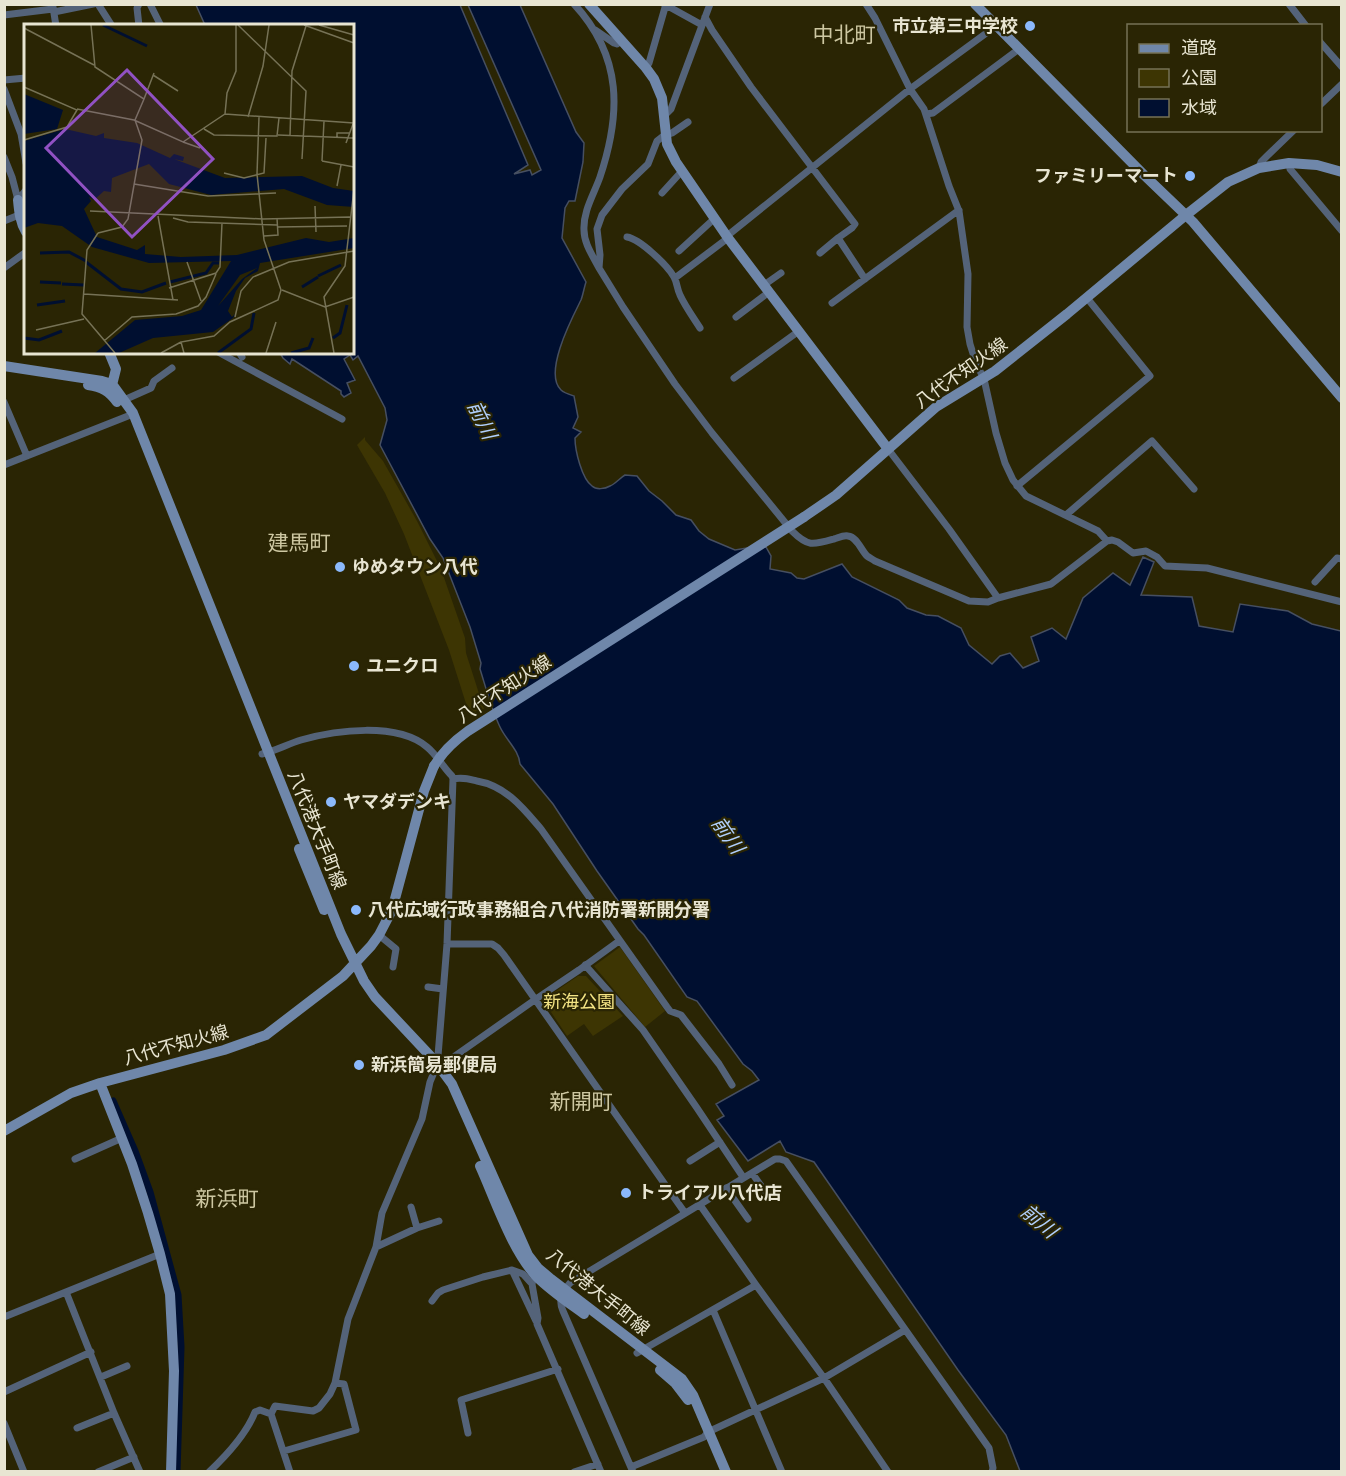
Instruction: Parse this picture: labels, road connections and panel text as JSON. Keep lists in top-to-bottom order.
{
  "streets": {
    "main road": ["八代不知火線", "八代港大手町線"]
  },
  "crossings": [
    ["八代不知火線", "八代港大手町線"]
  ],
  "districts": [
    "中北町",
    "建馬町",
    "新開町",
    "新浜町"
  ],
  "water": ["前川"],
  "parks": ["新海公園"],
  "places": [
    "市立第三中学校",
    "ファミリーマート",
    "ゆめタウン八代",
    "ユニクロ",
    "ヤマダデンキ",
    "八代広域行政事務組合八代消防署新開分署",
    "新浜簡易郵便局",
    "トライアル八代店"
  ],
  "legend": ["道路", "公園", "水域"]
}
